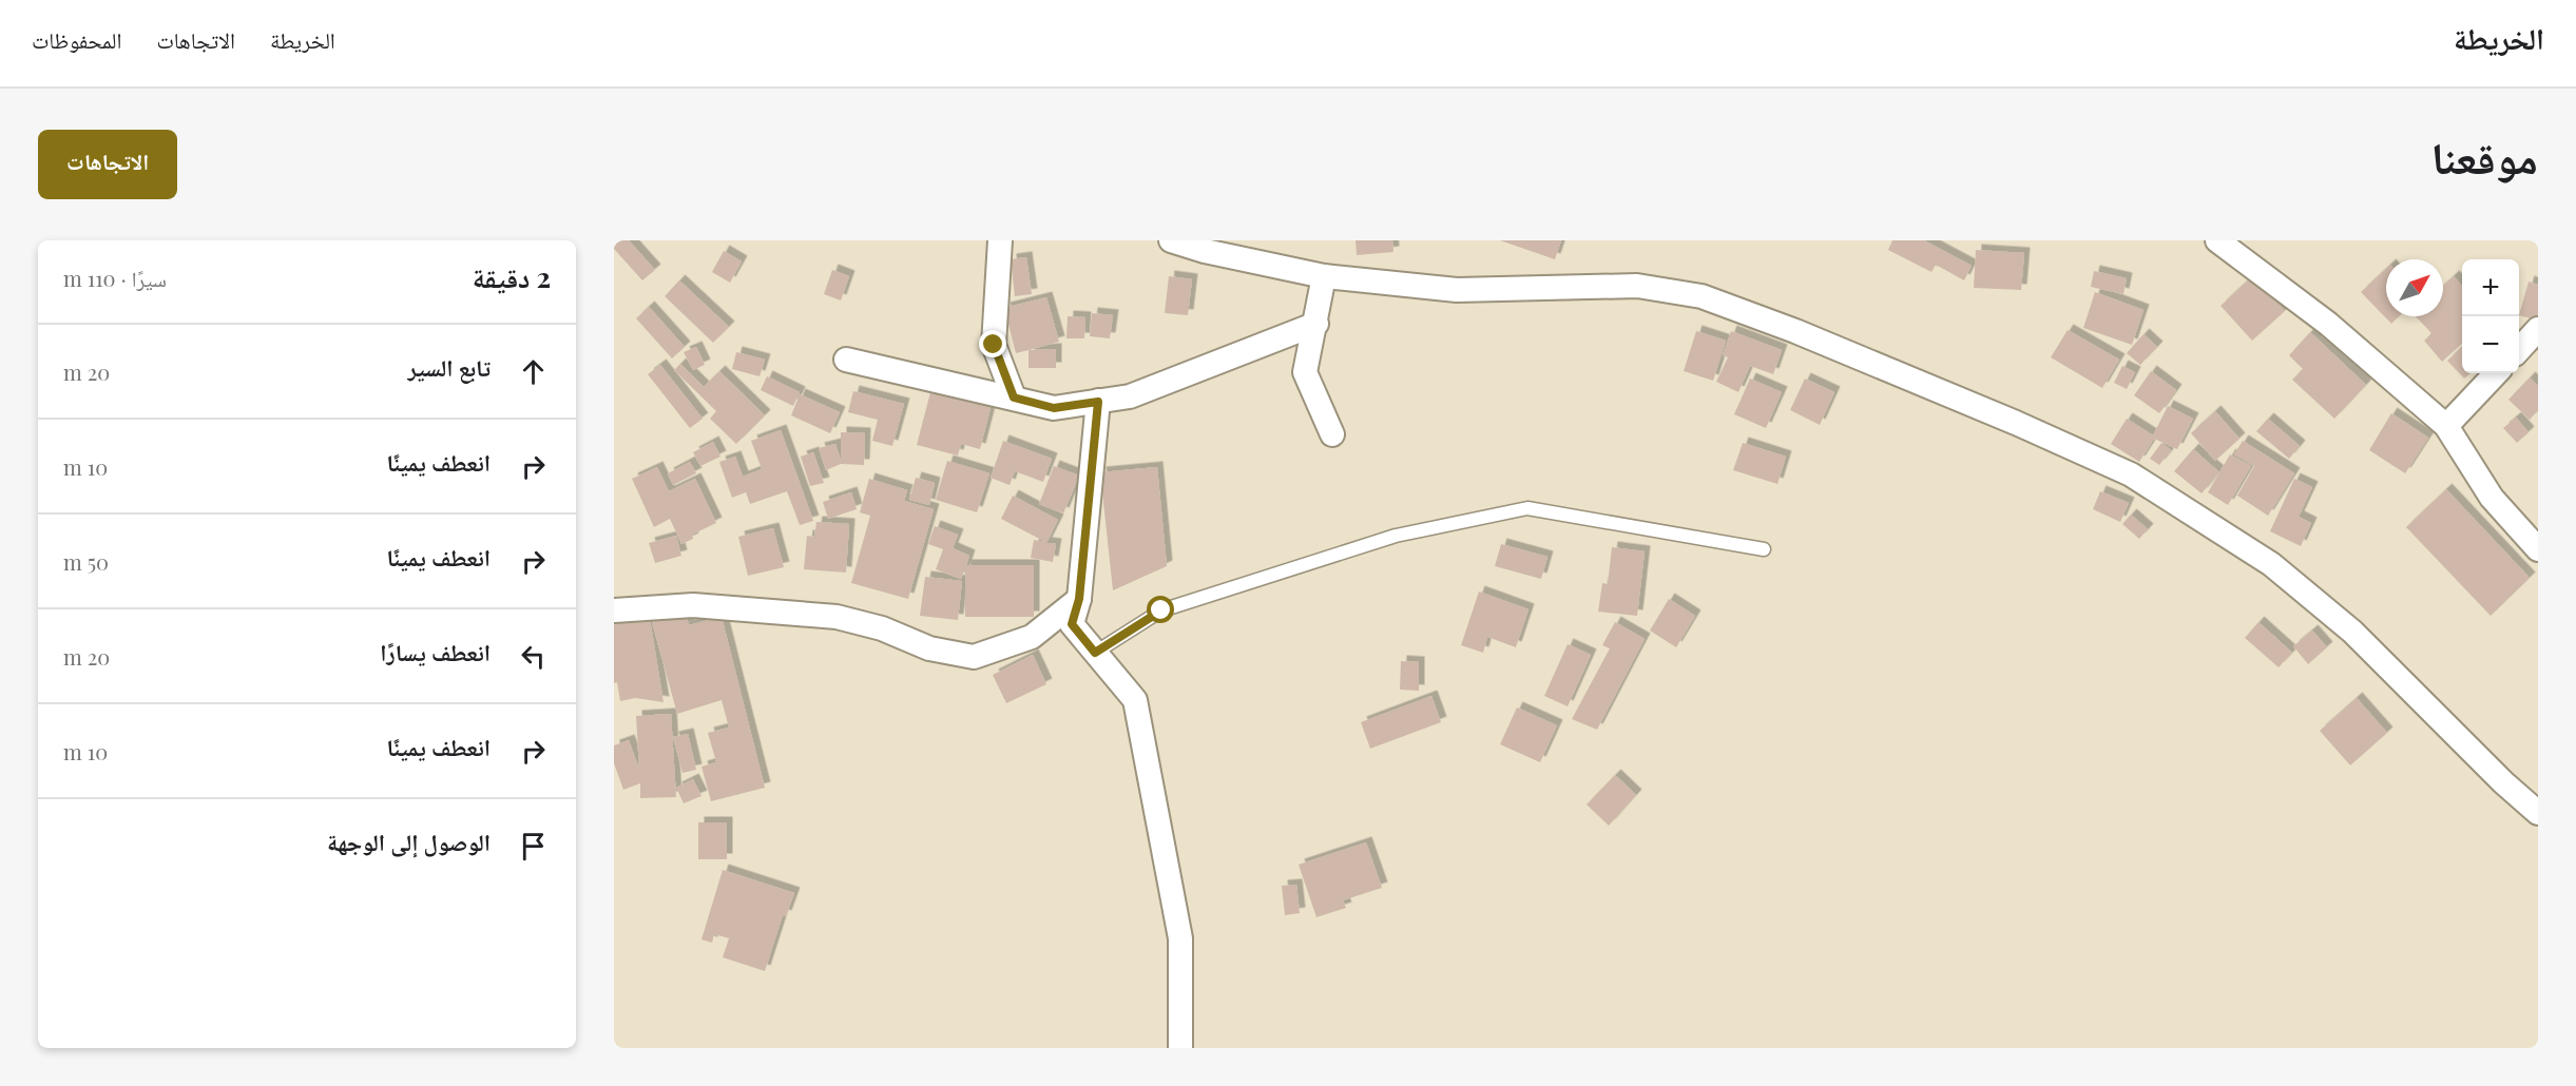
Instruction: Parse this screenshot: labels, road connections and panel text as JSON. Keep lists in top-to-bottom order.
{
  "north": "top right",
  "page": {
    "header": "الخريطة",
    "nav": ["الخريطة", "الاتجاهات", "المحفوظات"],
    "title": "موقعنا",
    "buttons": "الاتجاهات",
    "heading": ["2 دقيقة", "سيرًا · 110 m"],
    "map_buttons": ["+", "−"],
    "list": [
      ["تابع السير", "20 m"],
      ["انعطف يمينًا", "10 m"],
      ["انعطف يمينًا", "50 m"],
      ["انعطف يسارًا", "20 m"],
      ["انعطف يمينًا", "10 m"],
      "الوصول إلى الوجهة"
    ]
  }
}
